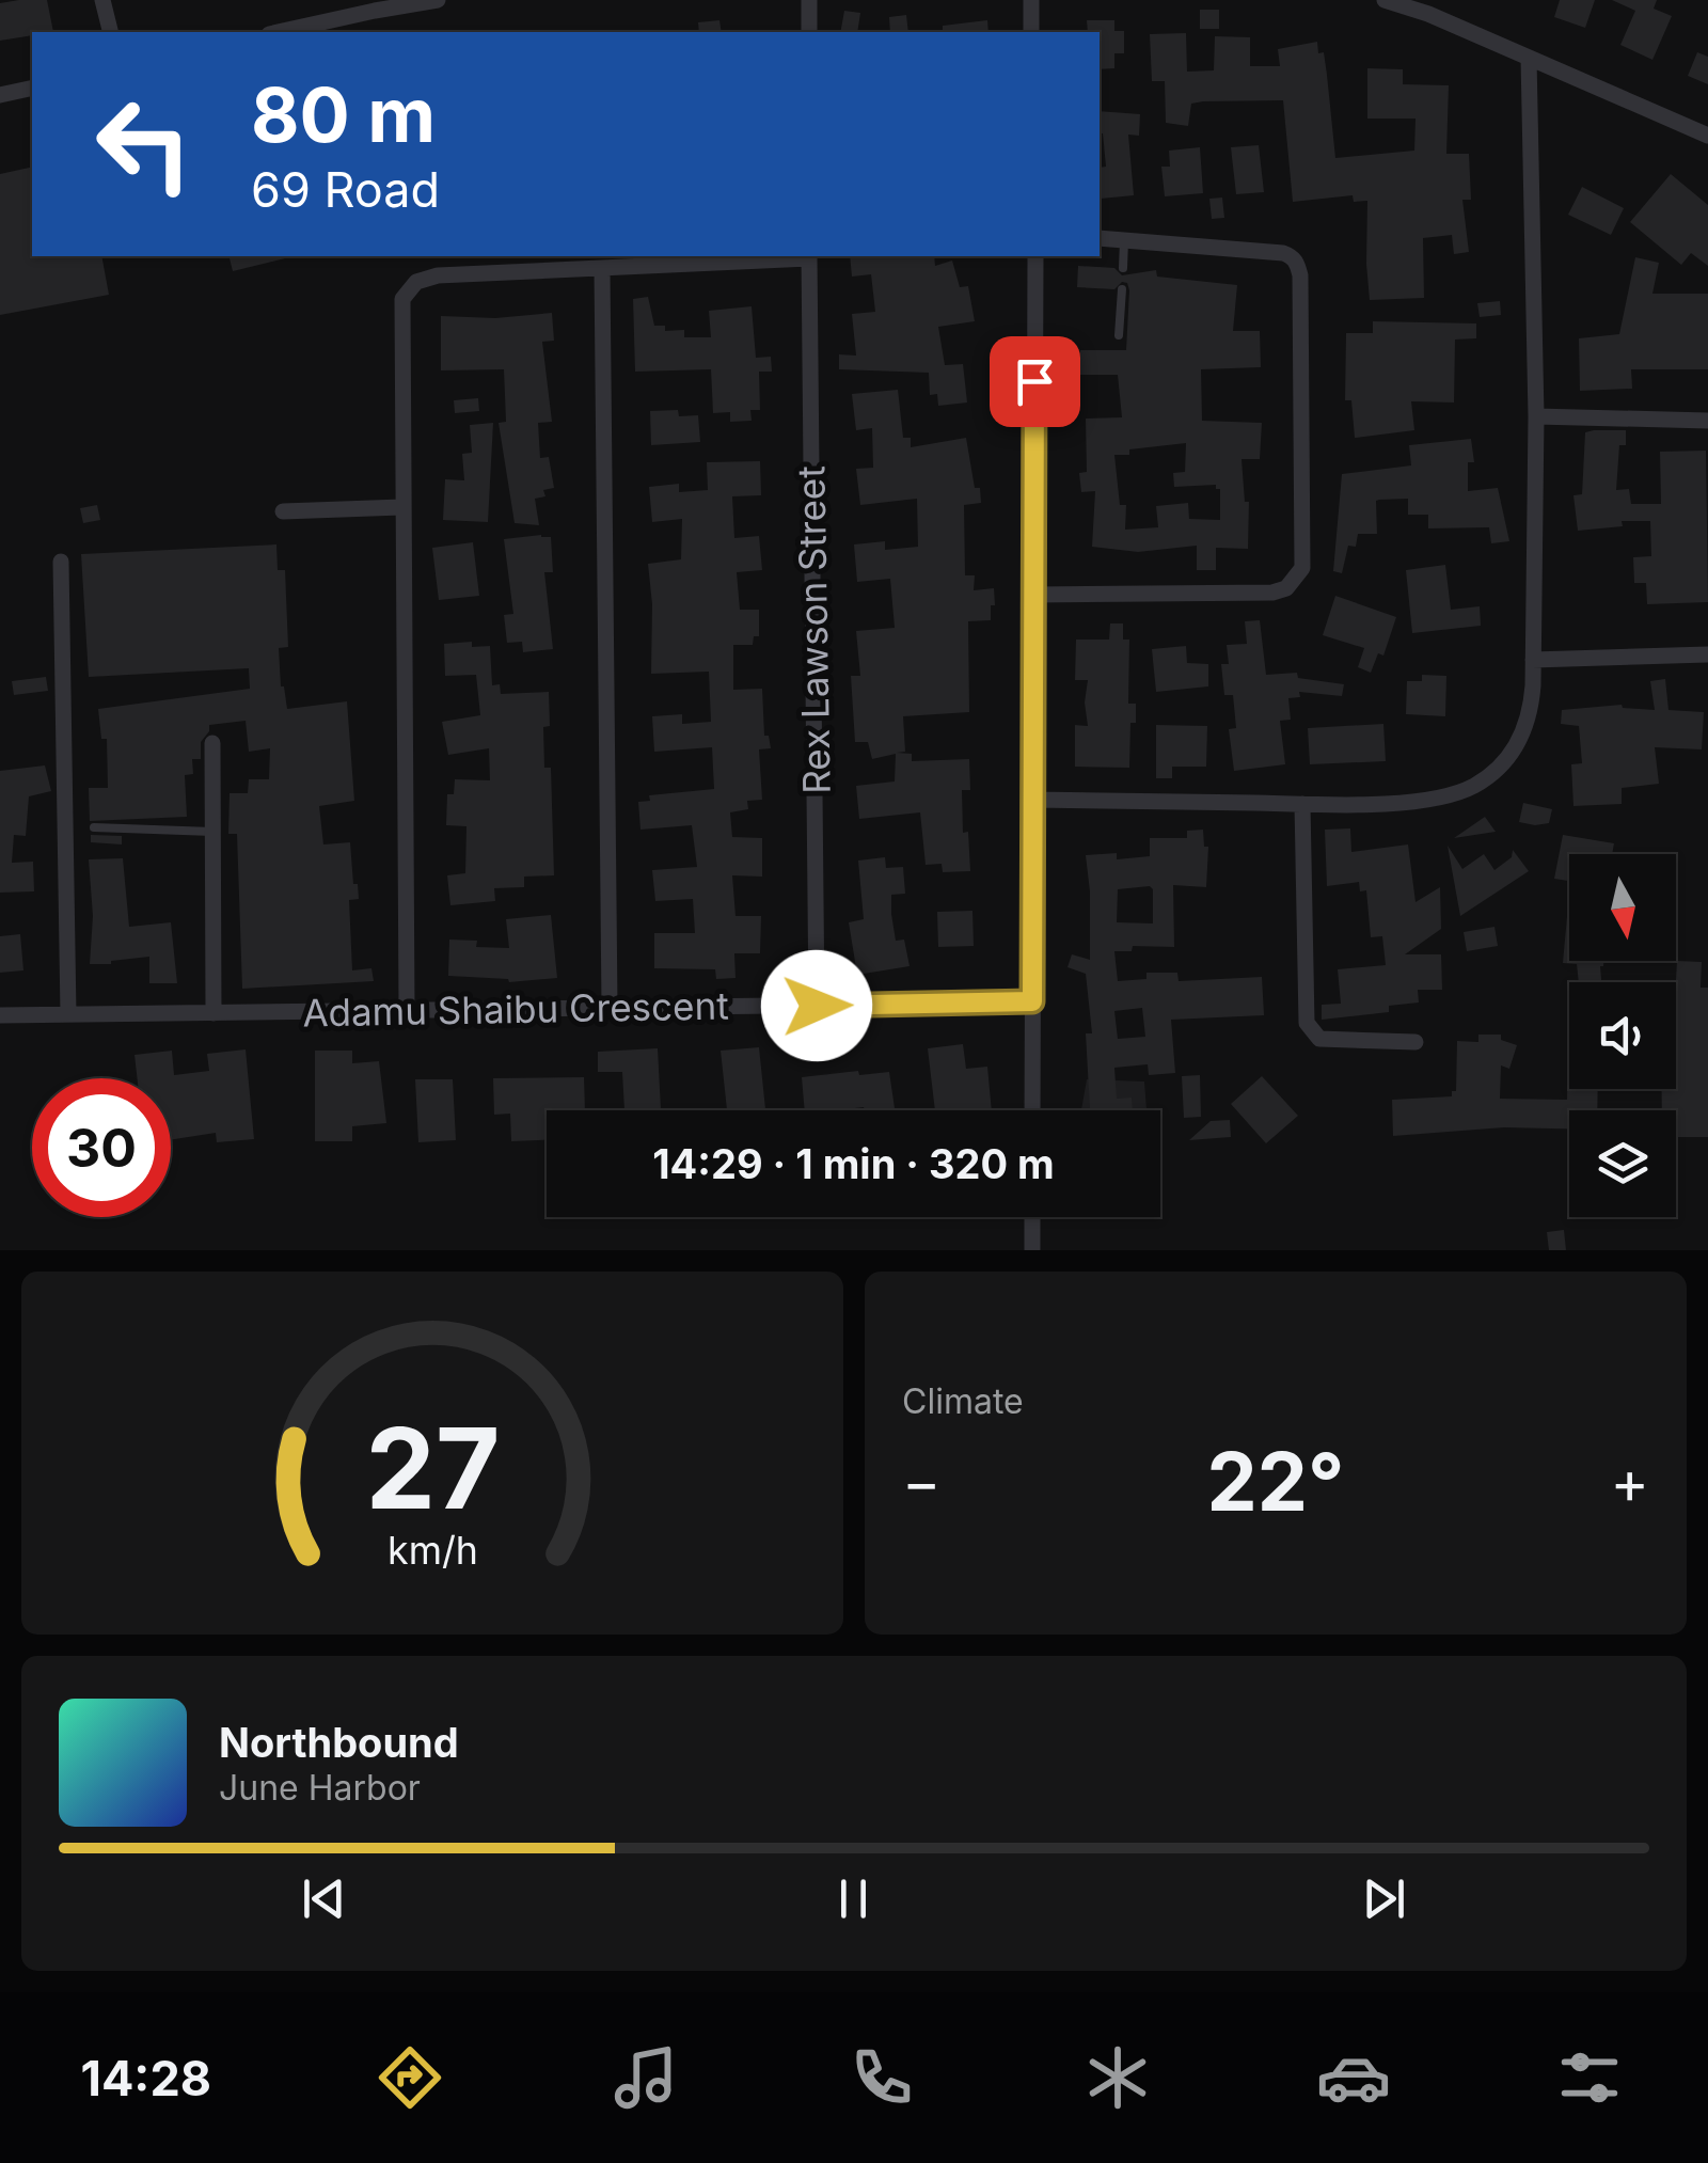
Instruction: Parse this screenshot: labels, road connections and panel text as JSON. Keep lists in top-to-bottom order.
{
  "streets": {
    "street": ["Rex Lawson Street", "Adamu Shaibu Crescent"]
  },
  "crossings": [
    ["Rex Lawson Street", "Adamu Shaibu Crescent"]
  ],
  "north": "bottom",
  "page": {
    "turn": ["80 m", "69 Road"],
    "limit": "30",
    "trip": "14:29 · 1 min · 320 m",
    "tile": "Climate",
    "heat": ["−", "22°", "+"],
    "song": ["Northbound", "June Harbor"],
    "tabs": "14:28",
    "gauge": ["27", "km/h"]
  }
}
